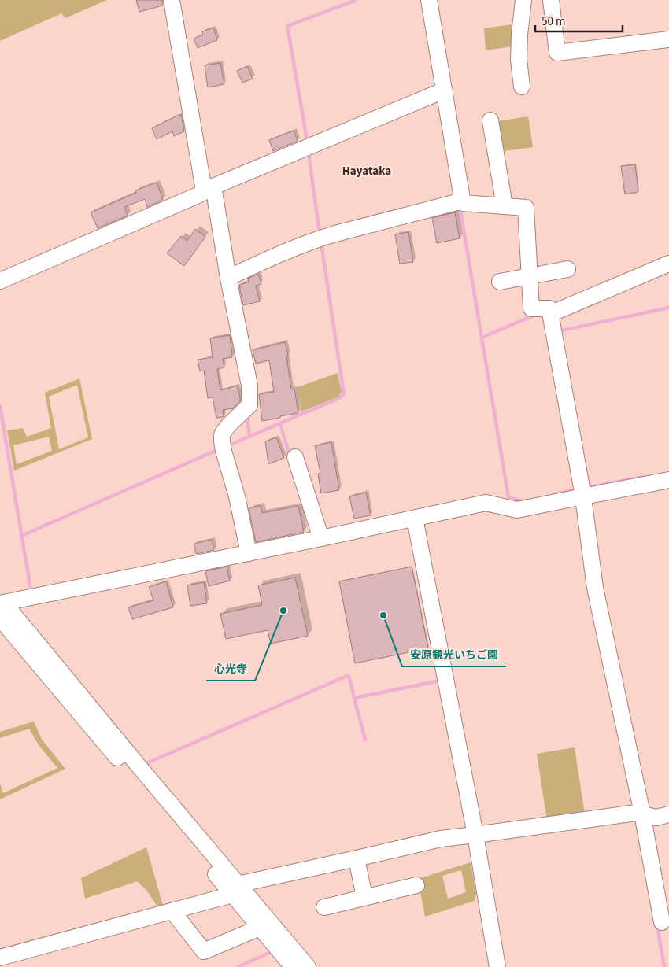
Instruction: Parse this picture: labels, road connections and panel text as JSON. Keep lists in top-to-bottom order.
{
  "districts": ["Hayataka"],
  "places": ["心光寺", "安原観光いちご園"],
  "scale_bar": "50 m"
}
